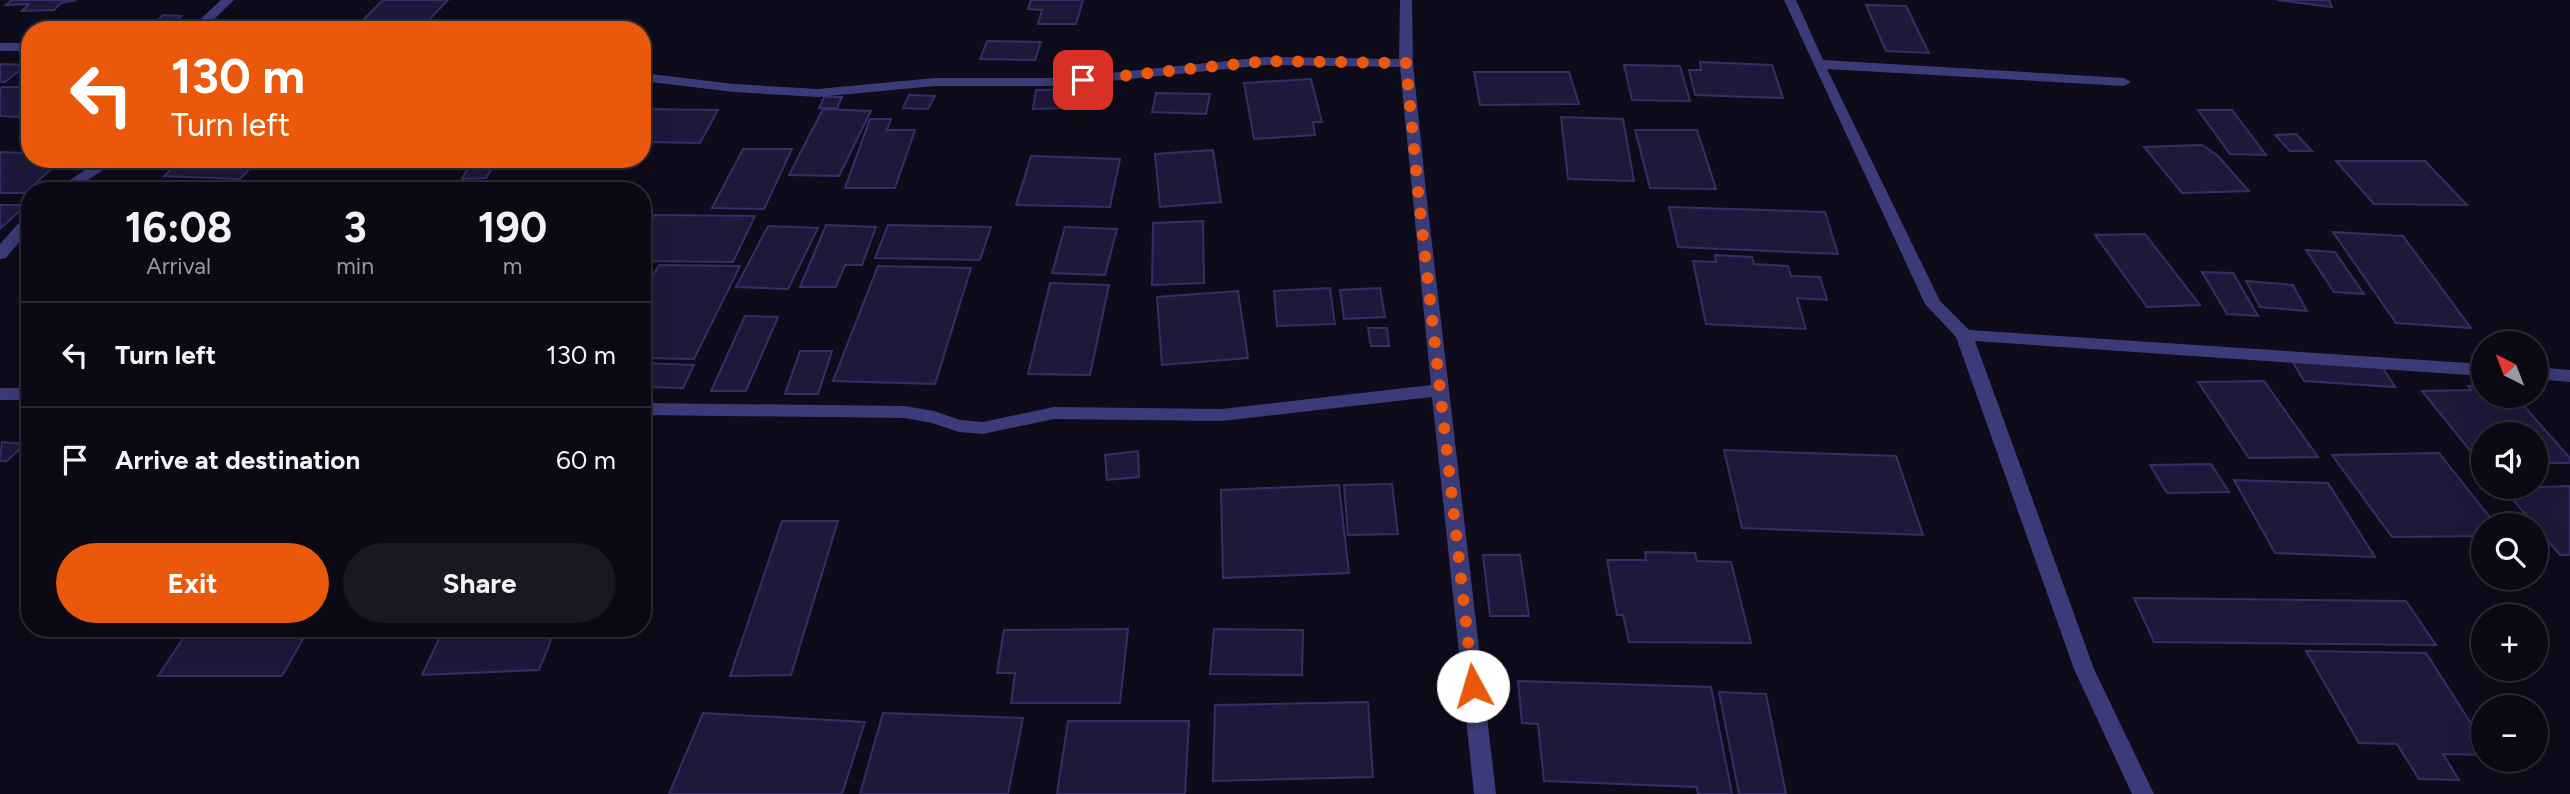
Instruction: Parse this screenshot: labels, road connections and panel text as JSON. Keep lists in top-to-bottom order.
{
  "north": "top left",
  "page": {
    "turn": ["130 m", "Turn left"],
    "eta": [
      "16:08",
      "Arrival",
      "3",
      "min",
      "190",
      "m"
    ],
    "list": [
      {
        "name": "Turn left",
        "value": "130 m"
      },
      {
        "name": "Arrive at destination",
        "value": "60 m"
      }
    ],
    "map_buttons": ["+", "−"],
    "buttons": ["Exit", "Share"]
  }
}
